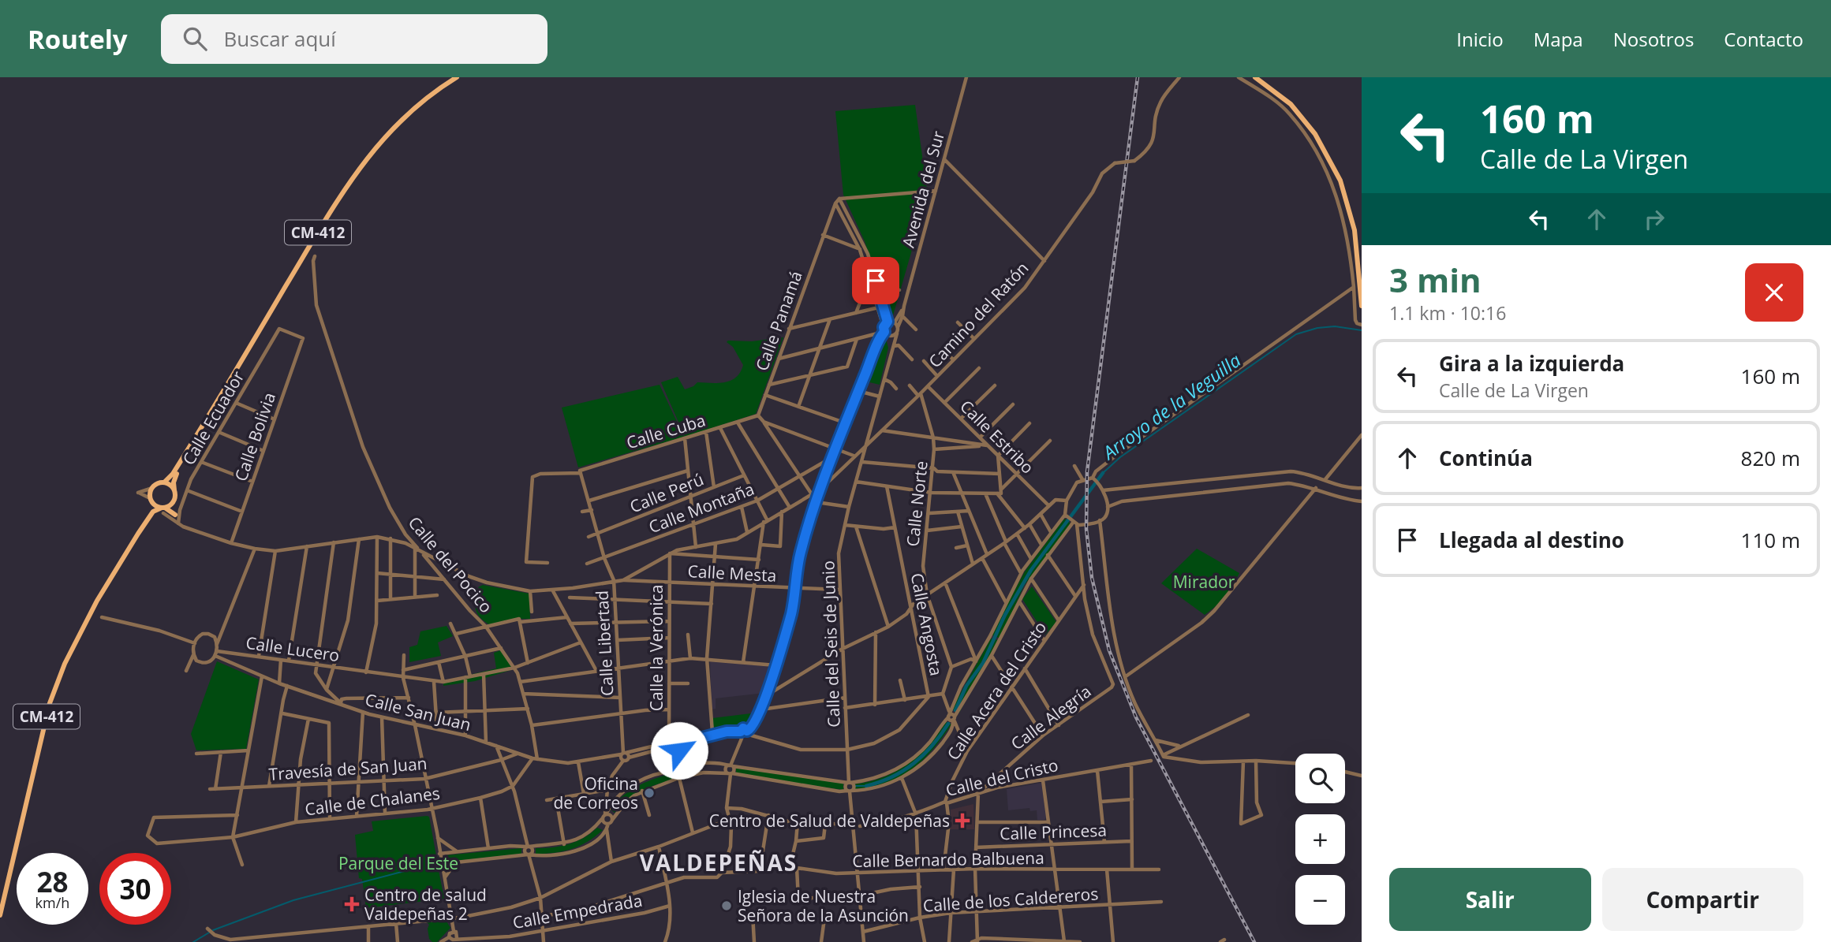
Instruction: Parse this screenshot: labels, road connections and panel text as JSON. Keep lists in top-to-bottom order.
{
  "streets": {
    "main road": ["CM-412"],
    "street": [
      "Avenida del Sur",
      "Camino del Ratón",
      "Calle Panamá",
      "Calle Ecuador",
      "Calle Cuba",
      "Calle Bolivia",
      "Calle Estribo",
      "Calle Perú",
      "Calle Norte",
      "Calle Montaña",
      "Calle del Pocico",
      "Calle Mesta",
      "Calle Angosta",
      "Calle Libertad",
      "Calle del Seis de Junio",
      "Calle la Verónica",
      "Calle Lucero",
      "Calle Acera del Cristo",
      "Calle San Juan",
      "Calle Alegría",
      "Travesía de San Juan",
      "Calle del Cristo",
      "Calle de Chalanes",
      "Calle Princesa",
      "Calle Bernardo Balbuena",
      "Calle de los Caldereros",
      "Calle Empedrada"
    ]
  },
  "crossings": [
    ["Avenida del Sur", "Calle del Seis de Junio"],
    ["CM-412", "Calle Mesta"],
    ["Camino del Ratón", "Calle Estribo"],
    ["Camino del Ratón", "Calle Norte"],
    ["Camino del Ratón", "Calle del Seis de Junio"],
    ["Calle Panamá", "Calle Cuba"],
    ["Calle Ecuador", "Calle Bolivia"],
    ["Calle Ecuador", "Calle Mesta"],
    ["Calle Cuba", "Calle Libertad"],
    ["Calle Bolivia", "Calle Mesta"],
    ["Calle Perú", "Calle Libertad"],
    ["Calle Montaña", "Calle Libertad"],
    ["Calle del Pocico", "Calle Mesta"],
    ["Calle del Pocico", "Calle Lucero"],
    ["Calle del Pocico", "Calle San Juan"],
    ["Calle Mesta", "Calle Libertad"],
    ["Calle Mesta", "Calle del Seis de Junio"],
    ["Calle Mesta", "Calle la Verónica"],
    ["Calle Angosta", "Calle del Seis de Junio"],
    ["Calle Libertad", "Calle San Juan"],
    ["Calle la Verónica", "Calle San Juan"],
    ["Calle Lucero", "Calle San Juan"],
    ["Calle Acera del Cristo", "Calle Alegría"],
    ["Calle Acera del Cristo", "Calle del Cristo"],
    ["Calle San Juan", "Travesía de San Juan"],
    ["Calle Alegría", "Calle del Cristo"]
  ],
  "districts": ["VALDEPEÑAS"],
  "water": ["Arroyo de la Veguilla"],
  "parks": ["Mirador", "Parque del Este"],
  "places": {
    "other": ["Oficina de Correos", "Iglesia de Nuestra Señora de la Asunción"],
    "health": ["Centro de Salud de Valdepeñas", "Centro de salud Valdepeñas 2"]
  },
  "page": {
    "header": "Routely",
    "search": "Buscar aquí",
    "nav": [
      "Inicio",
      "Mapa",
      "Nosotros",
      "Contacto"
    ],
    "turn": ["160 m", "Calle de La Virgen"],
    "heading": ["3 min", "1.1 km · 10:16"],
    "list": [
      {
        "name": "Gira a la izquierda",
        "note": "Calle de La Virgen",
        "value": "160 m"
      },
      {
        "name": "Continúa",
        "value": "820 m"
      },
      {
        "name": "Llegada al destino",
        "value": "110 m"
      }
    ],
    "map_buttons": ["+", "−"],
    "speed": "28 km/h",
    "limit": "30",
    "buttons": ["Salir", "Compartir"]
  }
}
